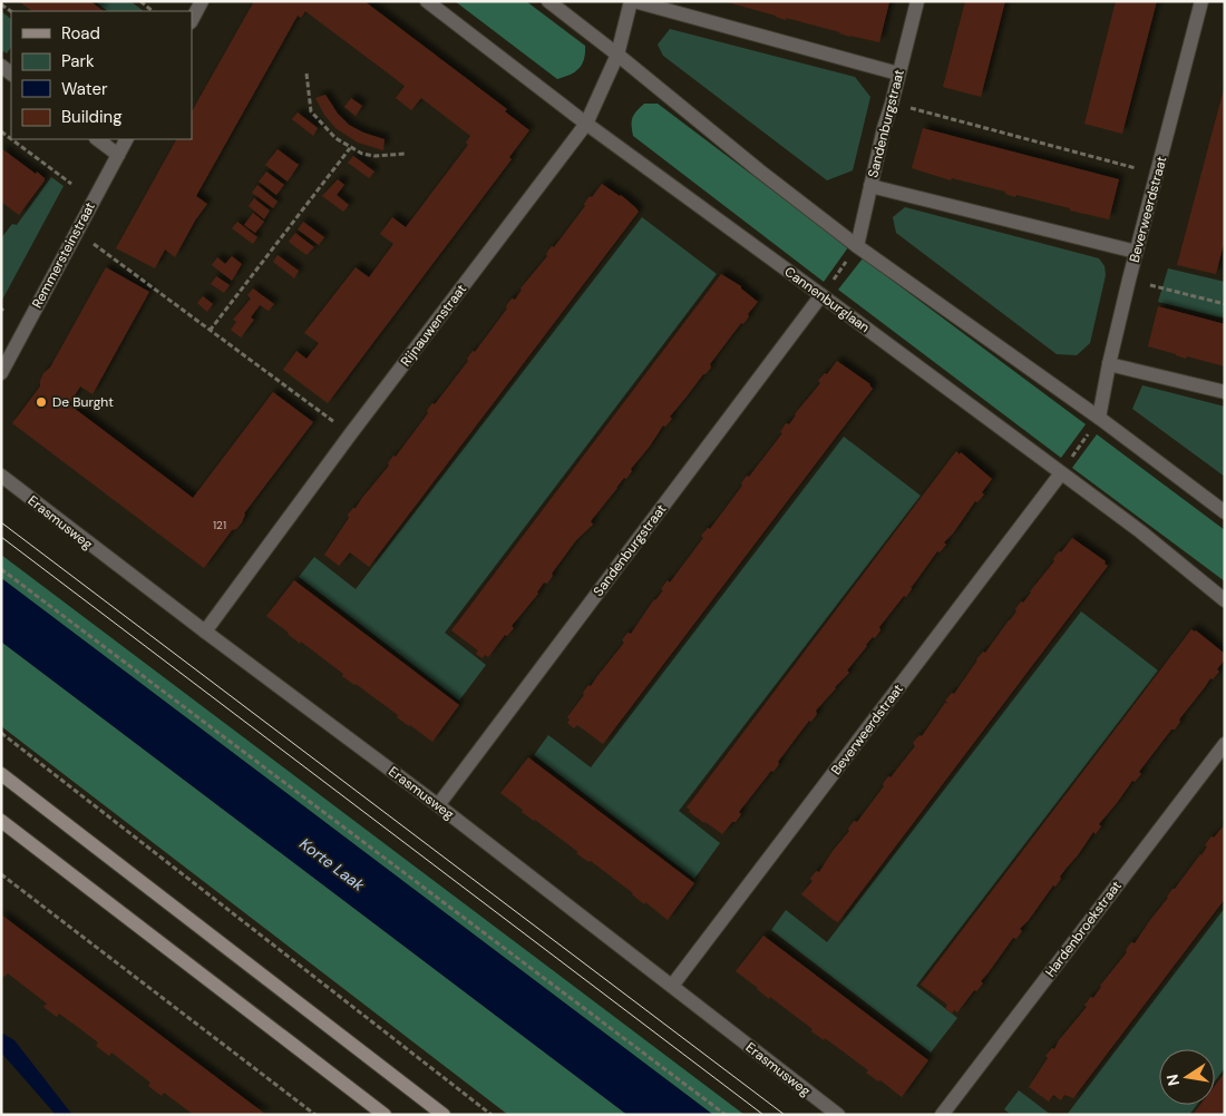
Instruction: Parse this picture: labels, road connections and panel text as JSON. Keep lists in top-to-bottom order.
{
  "streets": {
    "street": [
      "Sandenburgstraat",
      "Beverweerdstraat",
      "Remmersteinstraat",
      "Cannenburglaan",
      "Rijnauwenstraat",
      "Erasmusweg",
      "Hardenbroekstraat"
    ]
  },
  "crossings": [
    ["Sandenburgstraat", "Cannenburglaan"],
    ["Sandenburgstraat", "Erasmusweg"],
    ["Beverweerdstraat", "Cannenburglaan"],
    ["Beverweerdstraat", "Erasmusweg"],
    ["Cannenburglaan", "Rijnauwenstraat"],
    ["Rijnauwenstraat", "Erasmusweg"]
  ],
  "water": ["Korte Laak"],
  "places": ["De Burght"],
  "house_numbers": ["121"],
  "legend": [
    "Road",
    "Park",
    "Water",
    "Building"
  ],
  "north": "left"
}
